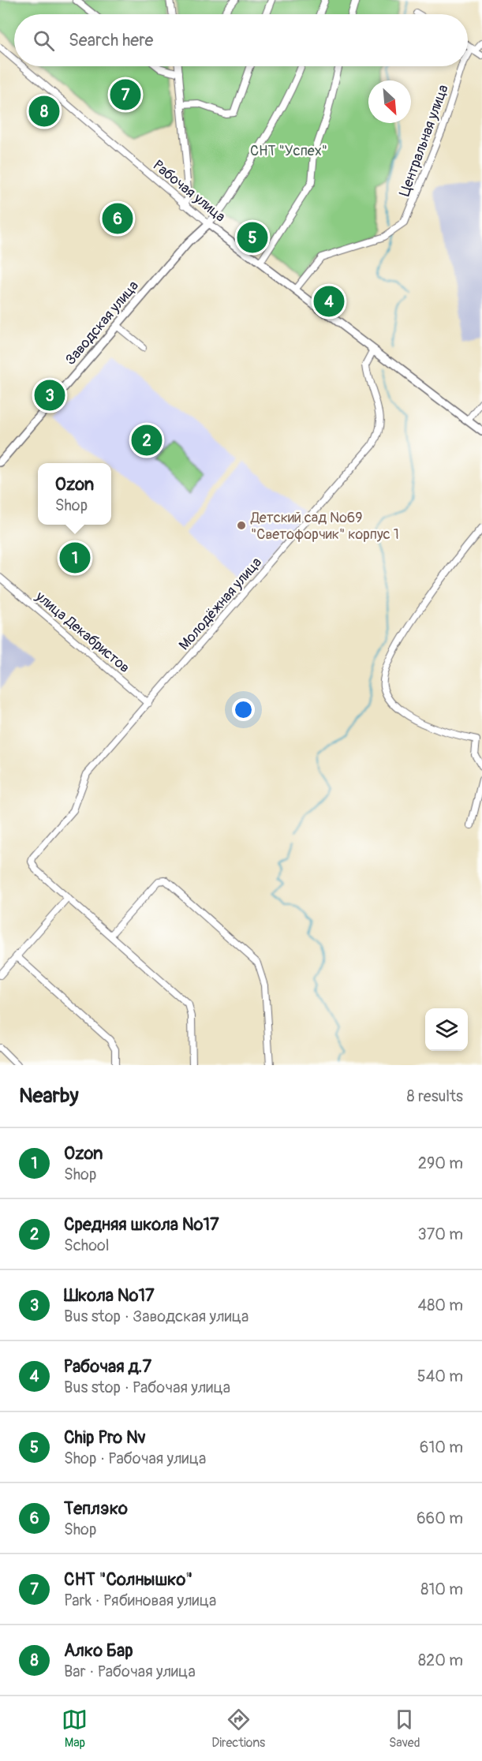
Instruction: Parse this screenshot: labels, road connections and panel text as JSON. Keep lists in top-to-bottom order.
{
  "streets": {
    "street": [
      "Центральная улица",
      "Рабочая улица",
      "Заводская улица",
      "Молодёжная улица",
      "улица Декабристов"
    ]
  },
  "crossings": [
    ["Центральная улица", "Рабочая улица"],
    ["Рабочая улица", "Заводская улица"],
    ["Рабочая улица", "Молодёжная улица"],
    ["Молодёжная улица", "улица Декабристов"]
  ],
  "parks": ["СНТ \"Успех\""],
  "places": ["Детский сад №69 \"Светофорчик\" корпус 1"],
  "north": "bottom right",
  "page": {
    "search": "Search here",
    "pins": [
      "7",
      "8",
      "6",
      "5",
      "4",
      "3",
      "2",
      "1"
    ],
    "popup": ["Ozon", "Shop"],
    "heading": ["Nearby", "8 results"],
    "list": [
      {
        "mark": "1",
        "name": "Ozon",
        "note": "Shop",
        "value": "290 m"
      },
      {
        "mark": "2",
        "name": "Средняя школа №17",
        "note": "School",
        "value": "370 m"
      },
      {
        "mark": "3",
        "name": "Школа №17",
        "note": "Bus stop · Заводская улица",
        "value": "480 m"
      },
      {
        "mark": "4",
        "name": "Рабочая д.7",
        "note": "Bus stop · Рабочая улица",
        "value": "540 m"
      },
      {
        "mark": "5",
        "name": "Chip Pro Nv",
        "note": "Shop · Рабочая улица",
        "value": "610 m"
      },
      {
        "mark": "6",
        "name": "Теплэко",
        "note": "Shop",
        "value": "660 m"
      },
      {
        "mark": "7",
        "name": "СНТ \"Солнышко\"",
        "note": "Park · Рябиновая улица",
        "value": "810 m"
      },
      {
        "mark": "8",
        "name": "Алко Бар",
        "note": "Bar · Рабочая улица",
        "value": "820 m"
      }
    ],
    "nav": ["Map", "Directions", "Saved"]
  }
}
